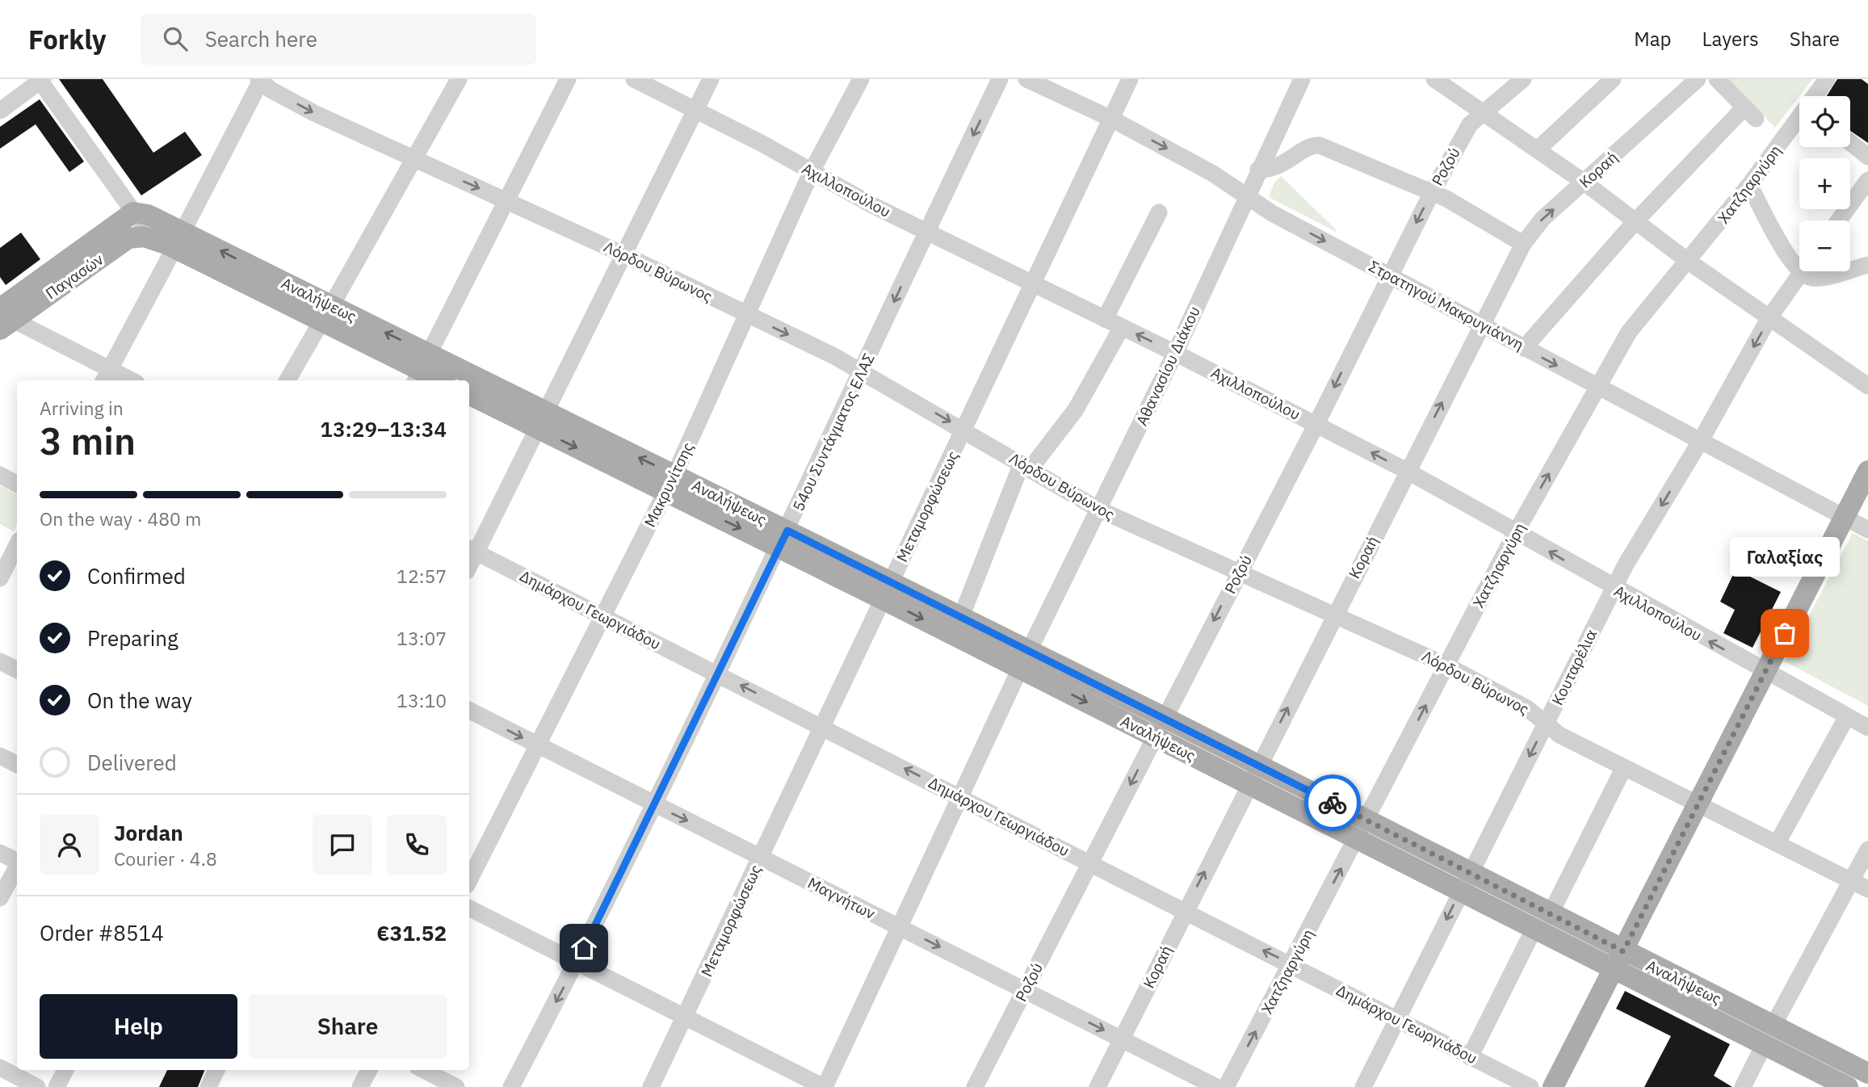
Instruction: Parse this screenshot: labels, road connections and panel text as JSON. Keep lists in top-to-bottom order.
{
  "streets": {
    "main road": ["Παγασών", "Αναλήψεως"],
    "street": [
      "Ροζού",
      "Κοραή",
      "Χατζηαργύρη",
      "Αχιλλοπούλου",
      "Λόρδου Βύρωνος",
      "Στρατηγού Μακρυγιάννη",
      "Αθανασίου Διάκου",
      "54ου Συντάγματος ΕΛΑΣ",
      "Μακρυνίτσης",
      "Μεταμορφώσεως",
      "Δημάρχου Γεωργιάδου",
      "Κουταρέλια",
      "Μαγνήτων"
    ]
  },
  "crossings": [
    ["Ροζού", "Αχιλλοπούλου"],
    ["Ροζού", "Λόρδου Βύρωνος"],
    ["Ροζού", "Αναλήψεως"],
    ["Ροζού", "Στρατηγού Μακρυγιάννη"],
    ["Ροζού", "Δημάρχου Γεωργιάδου"],
    ["Ροζού", "Μαγνήτων"],
    ["Κοραή", "Αχιλλοπούλου"],
    ["Κοραή", "Λόρδου Βύρωνος"],
    ["Κοραή", "Αναλήψεως"],
    ["Κοραή", "Στρατηγού Μακρυγιάννη"],
    ["Κοραή", "Δημάρχου Γεωργιάδου"],
    ["Κοραή", "Μαγνήτων"],
    ["Χατζηαργύρη", "Αχιλλοπούλου"],
    ["Χατζηαργύρη", "Λόρδου Βύρωνος"],
    ["Χατζηαργύρη", "Αναλήψεως"],
    ["Χατζηαργύρη", "Στρατηγού Μακρυγιάννη"],
    ["Χατζηαργύρη", "Δημάρχου Γεωργιάδου"],
    ["Αχιλλοπούλου", "Αθανασίου Διάκου"],
    ["Αχιλλοπούλου", "54ου Συντάγματος ΕΛΑΣ"],
    ["Αχιλλοπούλου", "Μακρυνίτσης"],
    ["Αχιλλοπούλου", "Μεταμορφώσεως"],
    ["Αχιλλοπούλου", "Κουταρέλια"],
    ["Λόρδου Βύρωνος", "Αθανασίου Διάκου"],
    ["Λόρδου Βύρωνος", "54ου Συντάγματος ΕΛΑΣ"],
    ["Λόρδου Βύρωνος", "Μακρυνίτσης"],
    ["Λόρδου Βύρωνος", "Μεταμορφώσεως"],
    ["Λόρδου Βύρωνος", "Κουταρέλια"],
    ["Παγασών", "Αναλήψεως"],
    ["Αναλήψεως", "Αθανασίου Διάκου"],
    ["Αναλήψεως", "54ου Συντάγματος ΕΛΑΣ"],
    ["Αναλήψεως", "Μακρυνίτσης"],
    ["Αναλήψεως", "Μεταμορφώσεως"],
    ["Αναλήψεως", "Κουταρέλια"],
    ["Στρατηγού Μακρυγιάννη", "Αθανασίου Διάκου"],
    ["Στρατηγού Μακρυγιάννη", "Μεταμορφώσεως"],
    ["Στρατηγού Μακρυγιάννη", "Κουταρέλια"],
    ["Αθανασίου Διάκου", "Δημάρχου Γεωργιάδου"],
    ["Αθανασίου Διάκου", "Μαγνήτων"],
    ["54ου Συντάγματος ΕΛΑΣ", "Δημάρχου Γεωργιάδου"],
    ["54ου Συντάγματος ΕΛΑΣ", "Μαγνήτων"],
    ["Μακρυνίτσης", "Δημάρχου Γεωργιάδου"],
    ["Μακρυνίτσης", "Μαγνήτων"],
    ["Μεταμορφώσεως", "Δημάρχου Γεωργιάδου"],
    ["Μεταμορφώσεως", "Μαγνήτων"],
    ["Δημάρχου Γεωργιάδου", "Κουταρέλια"]
  ],
  "one_way": [
    "Ροζού",
    "Κοραή",
    "Χατζηαργύρη",
    "Στρατηγού Μακρυγιάννη",
    "54ου Συντάγματος ΕΛΑΣ",
    "Μαγνήτων"
  ],
  "places": ["Γαλαξίας"],
  "page": {
    "header": "Forkly",
    "search": "Search here",
    "nav": ["Map", "Layers", "Share"],
    "map_buttons": ["+", "−"],
    "heading": ["3 min", "Arriving in", "13:29–13:34"],
    "panel": [
      "Jordan",
      "Courier · 4.8",
      "Order #8514",
      "€31.52"
    ],
    "bar": "On the way · 480 m",
    "bubble": "Γαλαξίας",
    "list": [
      ["Confirmed", "12:57"],
      ["Preparing", "13:07"],
      ["On the way", "13:10"],
      "Delivered"
    ],
    "buttons": ["Help", "Share"]
  }
}
